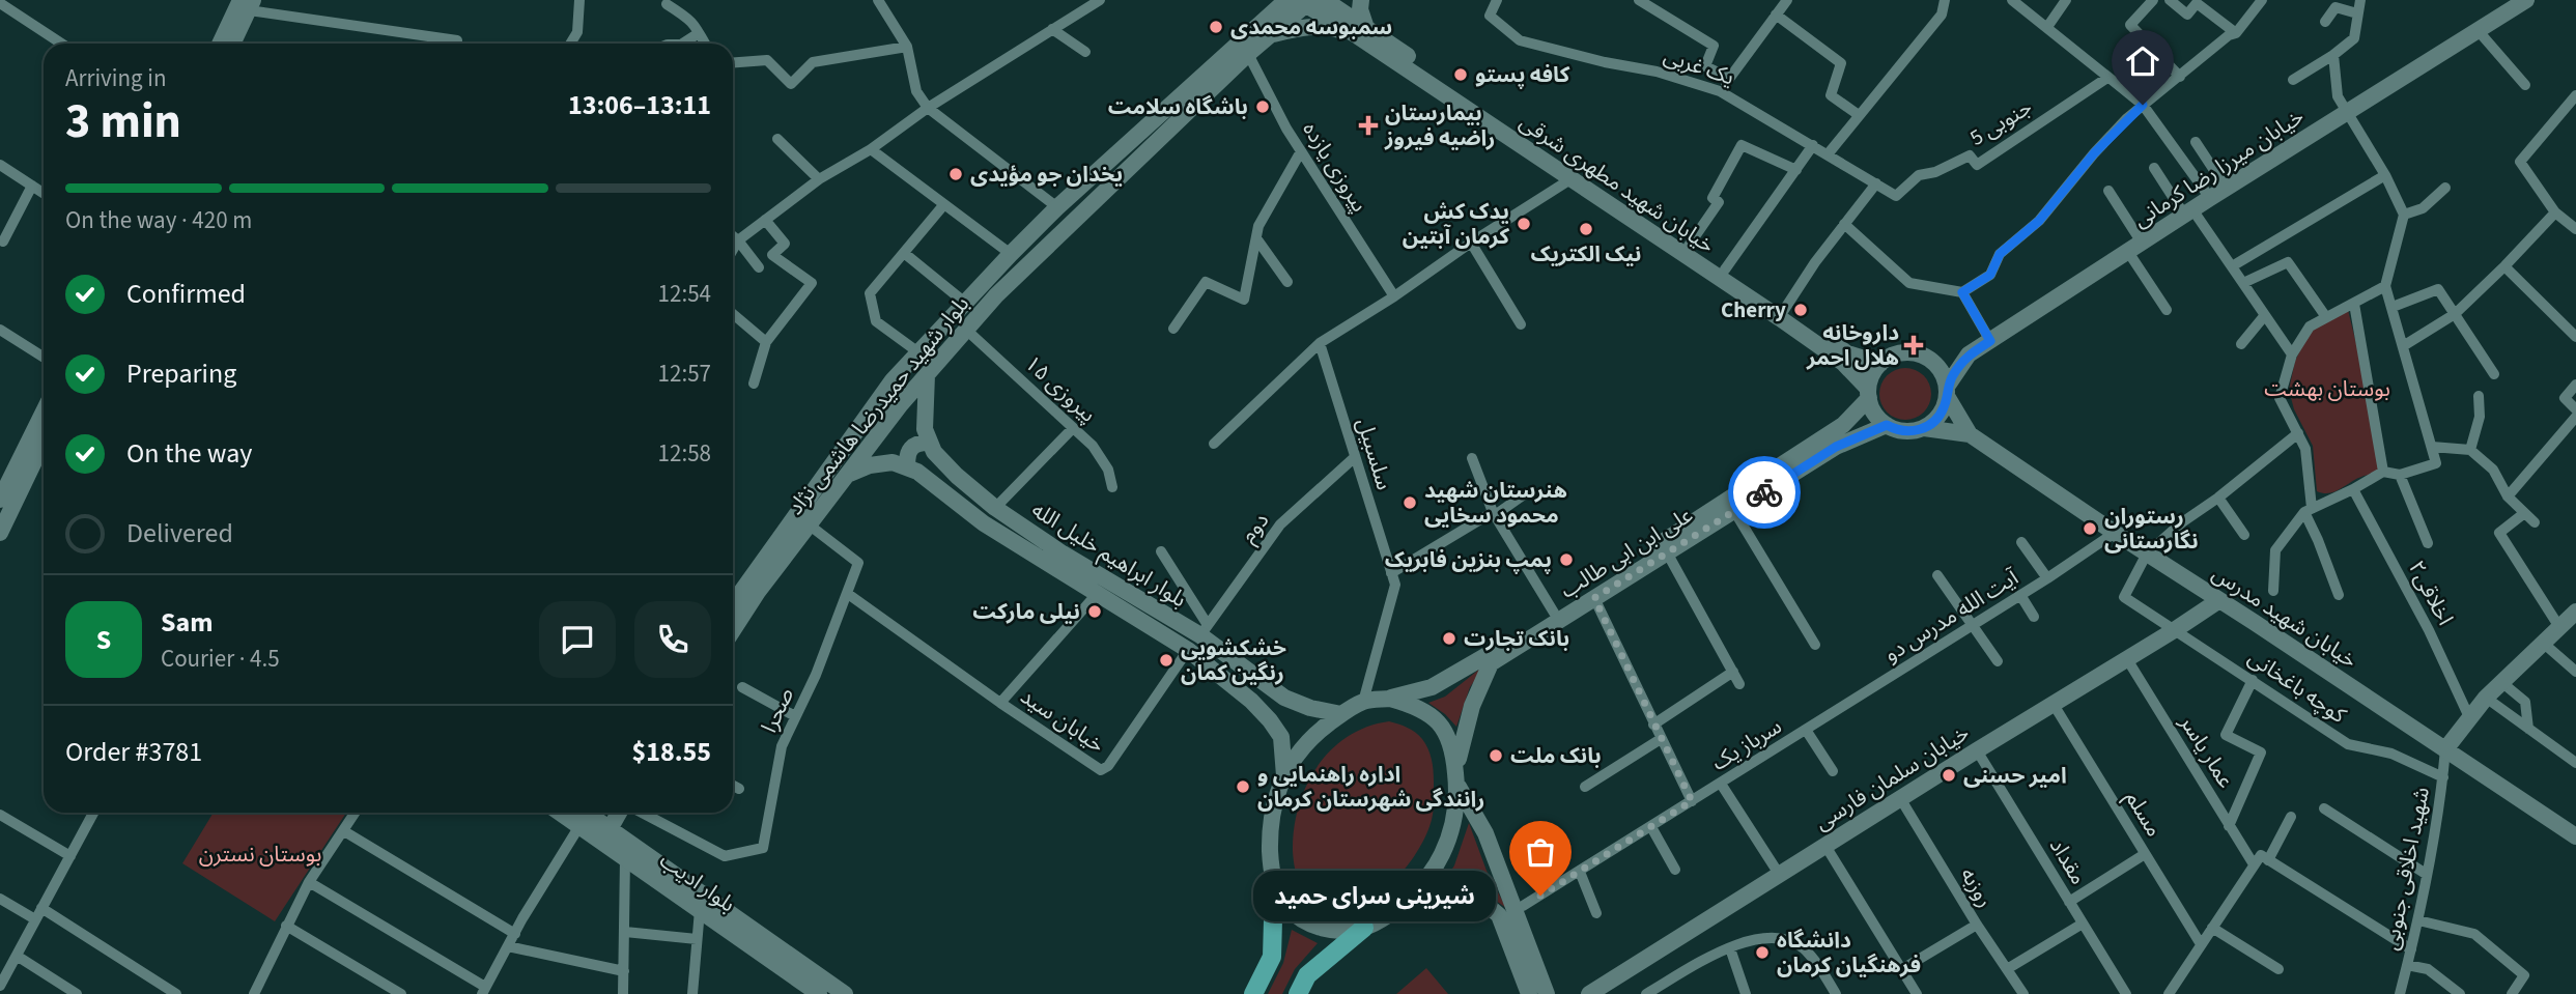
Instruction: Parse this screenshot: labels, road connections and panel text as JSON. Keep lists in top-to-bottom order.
{
  "streets": {
    "main road": [
      "خیابان میرزا رضا کرمانی",
      "خیابان شهید مطهری شرقی",
      "بلوار شهید حمیدرضا هاشمی نژاد",
      "علی ابن ابی طالب",
      "بلوار ابراهیم خلیل الله",
      "خیابان شهید مدرس",
      "خیابان سلمان فارسی",
      "بلوار ادیب"
    ],
    "street": [
      "یک غربی",
      "جنوبی 5",
      "پیروزی یازده",
      "پیروزی ۱۵",
      "سلسبیل",
      "دوم",
      "اخلاقی۲",
      "آیت الله مدرس دو",
      "کوچه باغخانی",
      "صحرا",
      "خیابان سید",
      "سرباز یک",
      "عمار یاسر",
      "مسلم",
      "مقداد",
      "شهید اخلاقی جنوبی",
      "روزبه"
    ]
  },
  "crossings": [
    ["یک غربی", "جنوبی 5"],
    ["پیروزی یازده", "بلوار شهید حمیدرضا هاشمی نژاد"],
    ["خیابان میرزا رضا کرمانی", "خیابان شهید مطهری شرقی"],
    ["خیابان میرزا رضا کرمانی", "علی ابن ابی طالب"],
    ["خیابان میرزا رضا کرمانی", "خیابان شهید مدرس"],
    ["خیابان شهید مطهری شرقی", "بلوار شهید حمیدرضا هاشمی نژاد"],
    ["خیابان شهید مطهری شرقی", "علی ابن ابی طالب"],
    ["خیابان شهید مطهری شرقی", "خیابان شهید مدرس"],
    ["پیروزی ۱۵", "بلوار شهید حمیدرضا هاشمی نژاد"],
    ["بلوار شهید حمیدرضا هاشمی نژاد", "صحرا"],
    ["سلسبیل", "دوم"],
    ["سلسبیل", "علی ابن ابی طالب"],
    ["سلسبیل", "بلوار ابراهیم خلیل الله"],
    ["دوم", "بلوار ابراهیم خلیل الله"],
    ["علی ابن ابی طالب", "بلوار ابراهیم خلیل الله"],
    ["علی ابن ابی طالب", "خیابان شهید مدرس"],
    ["بلوار ابراهیم خلیل الله", "خیابان سید"],
    ["آیت الله مدرس دو", "خیابان شهید مدرس"],
    ["آیت الله مدرس دو", "سرباز یک"],
    ["خیابان شهید مدرس", "کوچه باغخانی"],
    ["خیابان شهید مدرس", "خیابان سلمان فارسی"],
    ["خیابان شهید مدرس", "شهید اخلاقی جنوبی"],
    ["کوچه باغخانی", "خیابان سلمان فارسی"],
    ["کوچه باغخانی", "شهید اخلاقی جنوبی"],
    ["عمار یاسر", "خیابان سلمان فارسی"],
    ["خیابان سلمان فارسی", "مسلم"],
    ["خیابان سلمان فارسی", "مقداد"],
    ["خیابان سلمان فارسی", "روزبه"]
  ],
  "parks": ["بوستان بهشت", "بوستان نسترن"],
  "places": {
    "other": [
      "سمبوسه محمدی",
      "کافه پستو",
      "باشگاه سلامت",
      "یخدان جو مؤیدی",
      "یدک کش کرمان آبتین",
      "نیک الکتریک",
      "Cherry",
      "هنرستان شهید محمود سخایی",
      "رستوران نگارستانی",
      "پمپ بنزین فابریک",
      "نیلی مارکت",
      "بانک تجارت",
      "خشکشویی رنگین کمان",
      "بانک ملت",
      "امیر حسنی",
      "اداره راهنمایی و رانندگی شهرستان کرمان",
      "شیرینی سرای حمید",
      "دانشگاه فرهنگیان کرمان"
    ],
    "health": ["بیمارستان راضیه فیروز", "داروخانه هلال احمر"]
  },
  "page": {
    "heading": ["3 min", "Arriving in", "13:06–13:11"],
    "panel": [
      "Sam",
      "Courier · 4.5",
      "Order #3781",
      "$18.55"
    ],
    "bar": "On the way · 420 m",
    "list": [
      ["Confirmed", "12:54"],
      ["Preparing", "12:57"],
      ["On the way", "12:58"],
      "Delivered"
    ],
    "round": "S",
    "bubble": "شیرینی سرای حمید"
  }
}
